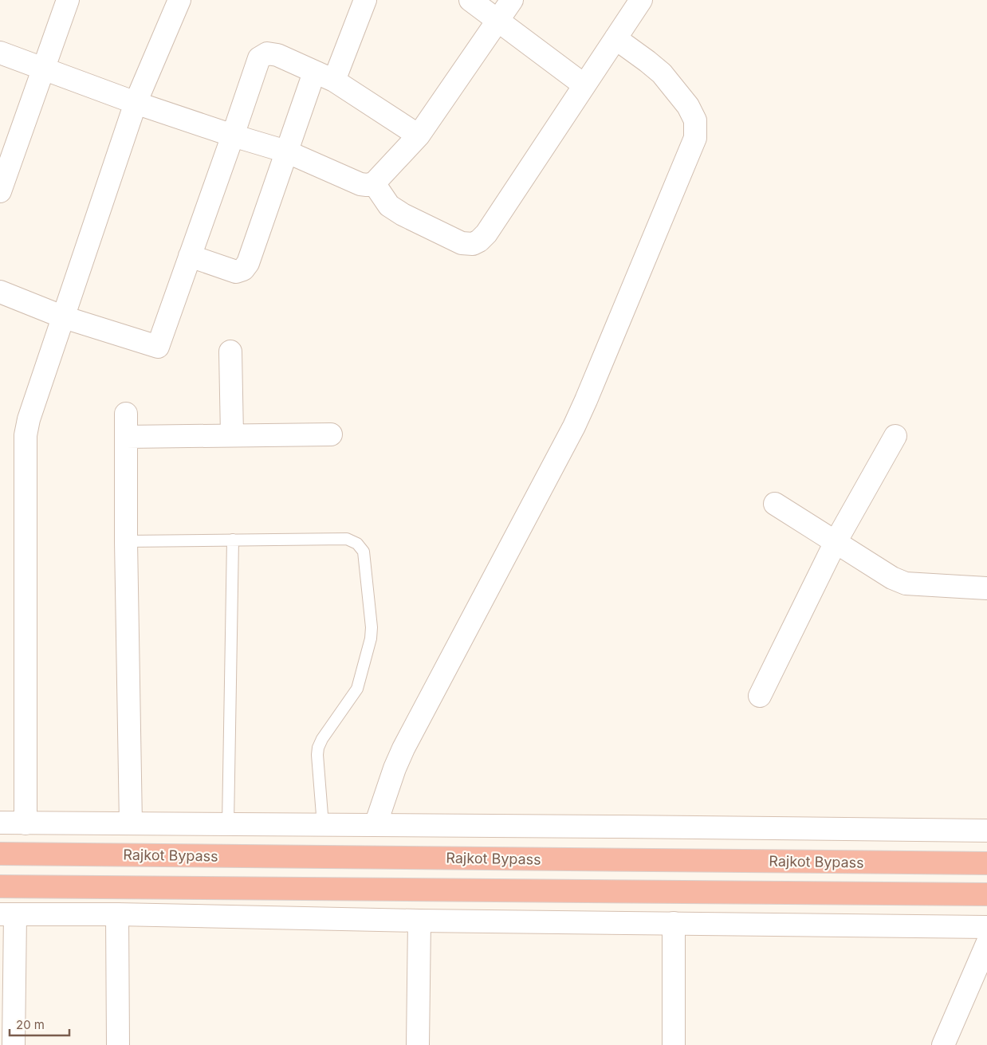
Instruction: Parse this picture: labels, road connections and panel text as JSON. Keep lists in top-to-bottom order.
{
  "streets": {
    "highway": ["Rajkot Bypass"]
  },
  "scale_bar": "20 m"
}
